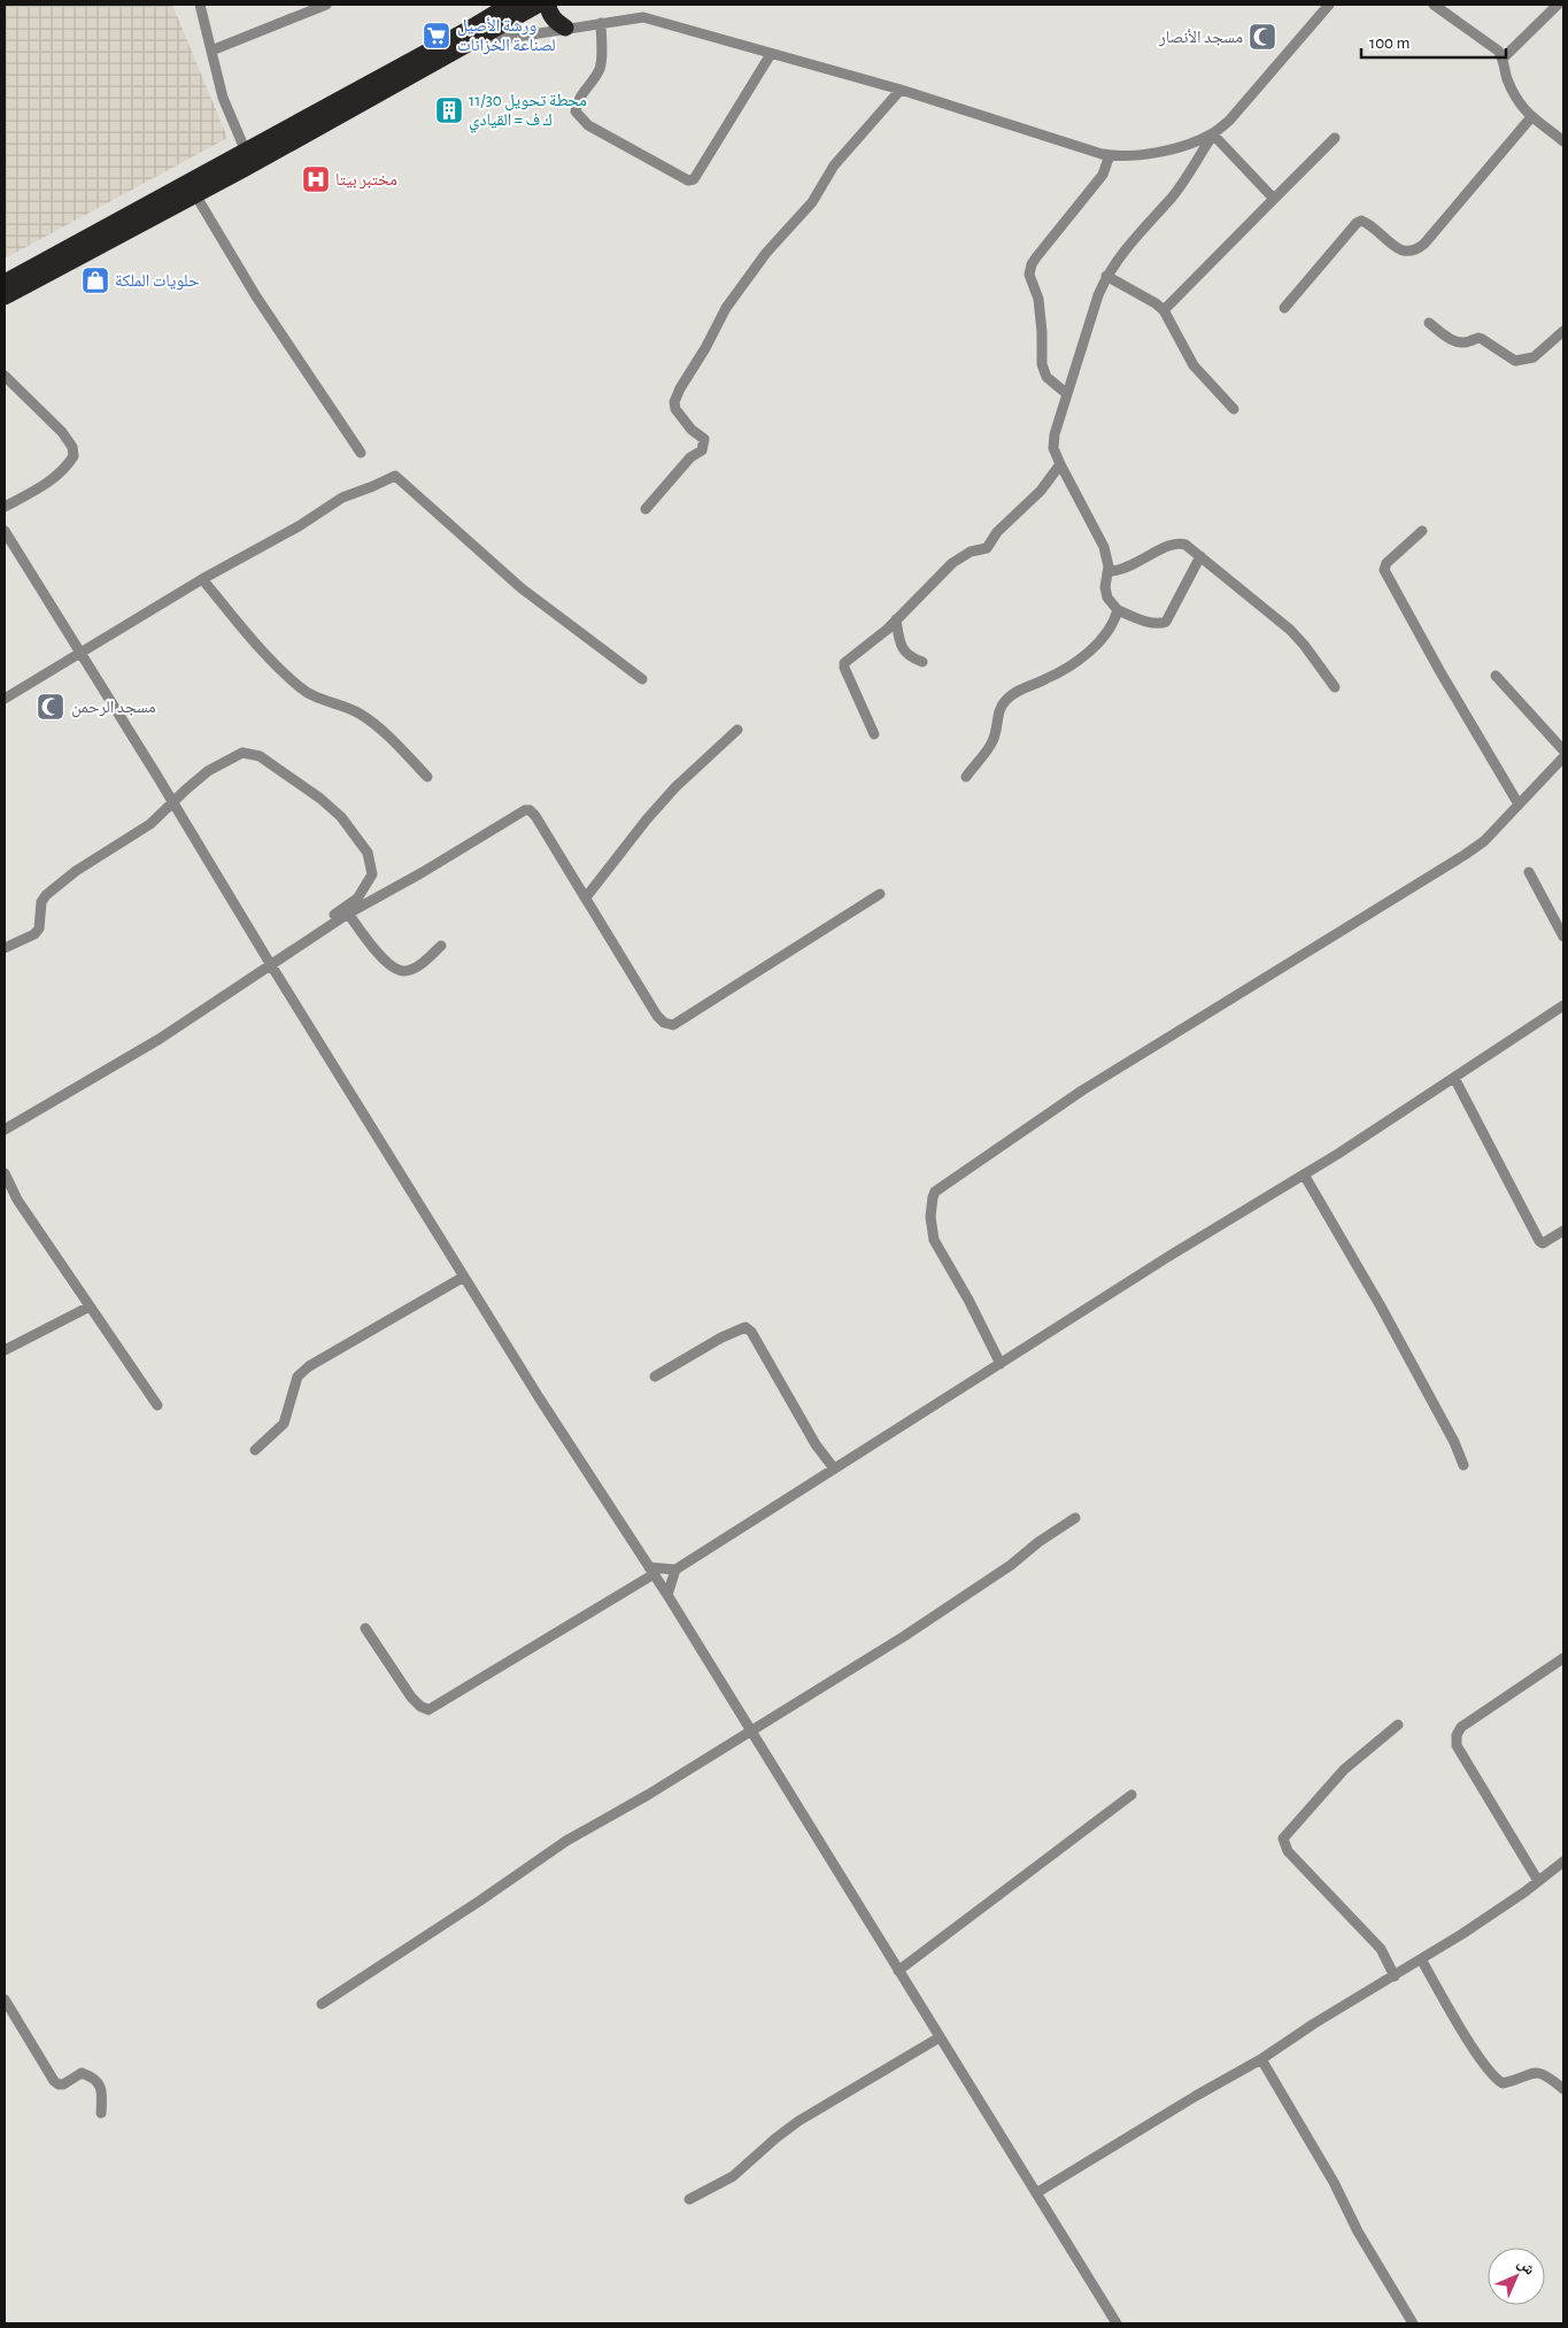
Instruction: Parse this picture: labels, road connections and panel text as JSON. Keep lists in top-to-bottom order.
{
  "places": {
    "supermarket": ["ورشة الأصيل لصناعة الخزانات"],
    "mosque": ["مسجد الأنصار", "مسجد الرحمن"],
    "building": ["محطة تحويل 11/30 ك ف = القيادي"],
    "hospital": ["مختبر بيتا"],
    "shop": ["حلويات الملكة"]
  },
  "scale_bar": "100 m",
  "north": "top right"
}
